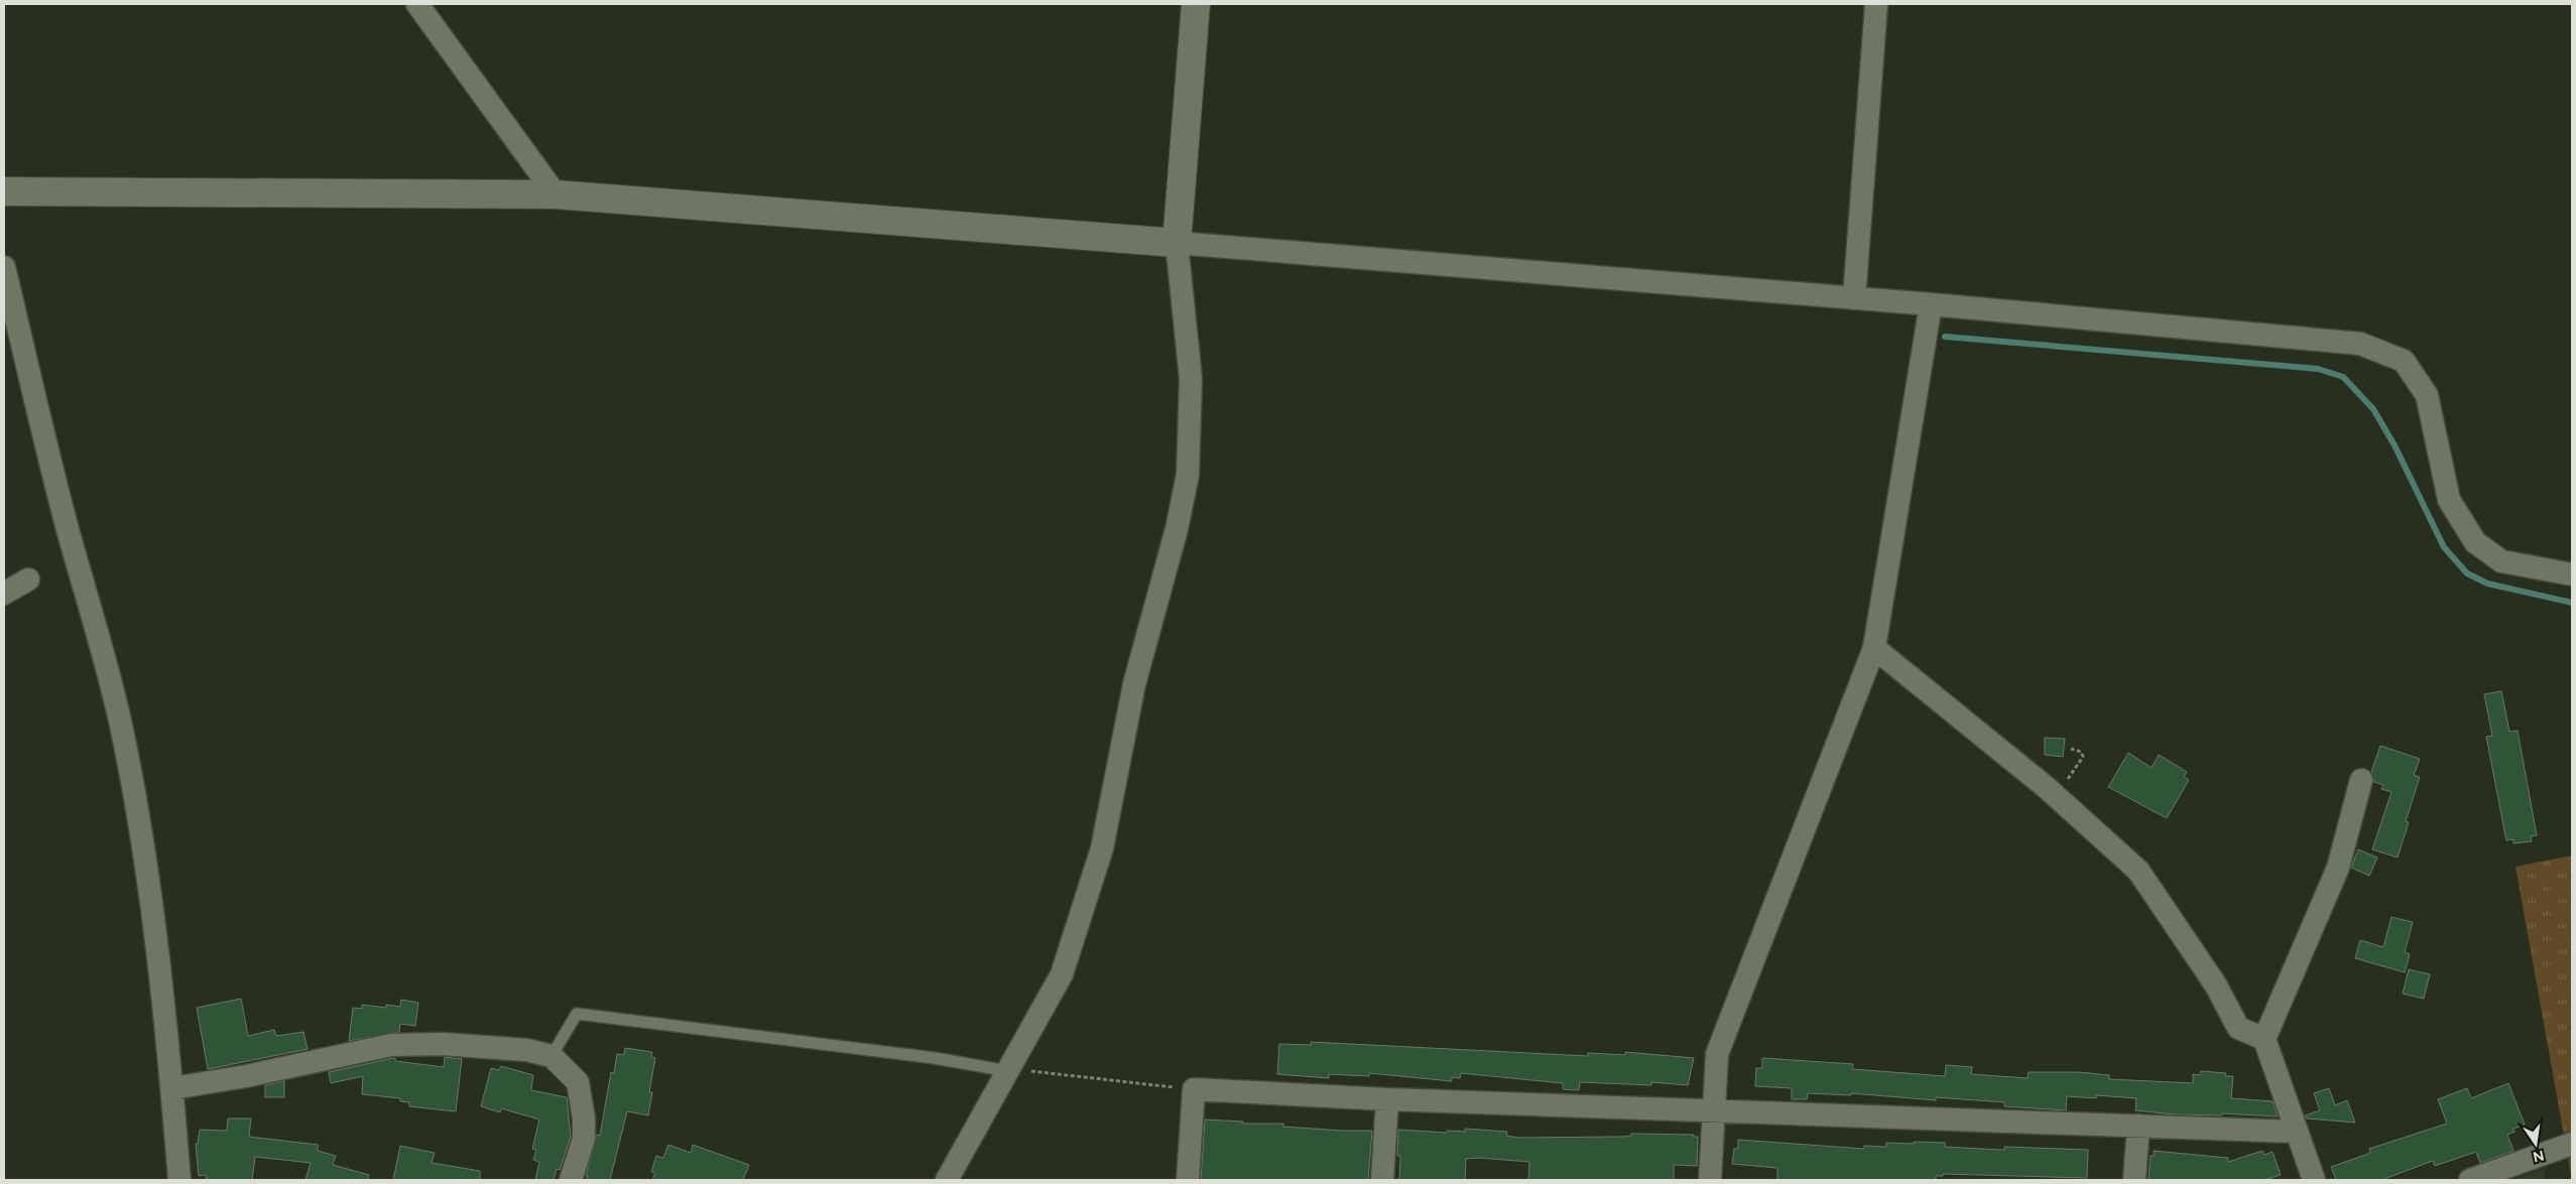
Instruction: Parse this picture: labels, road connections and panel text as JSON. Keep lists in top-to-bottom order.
{
  "north": "bottom"
}
